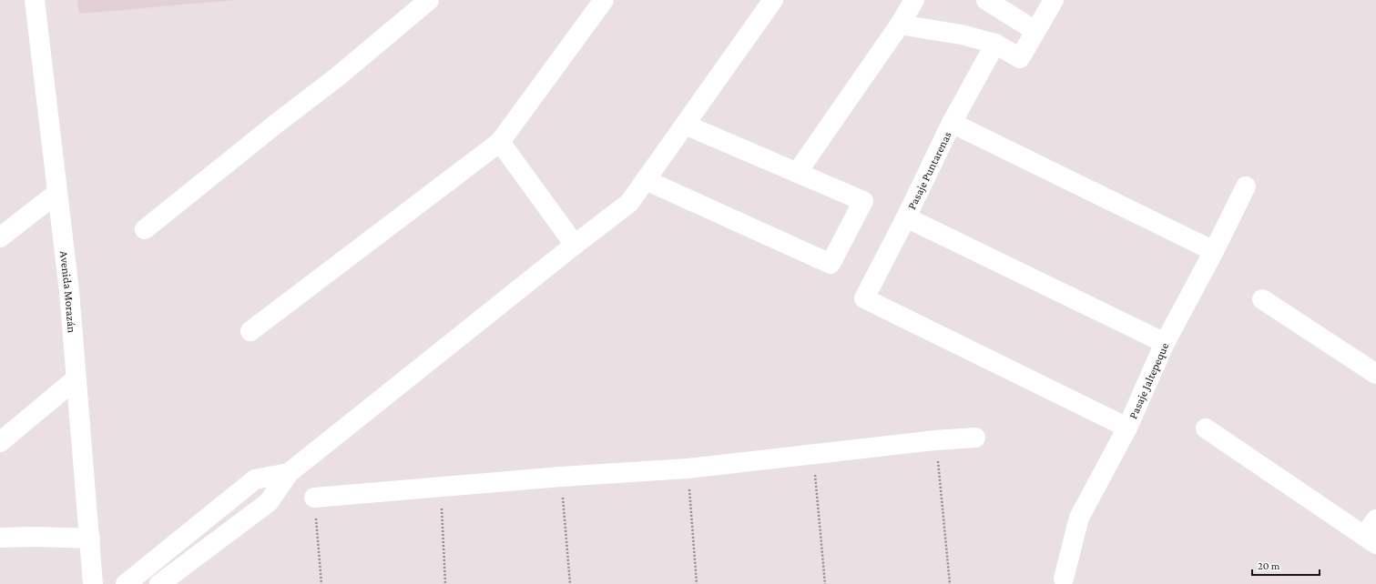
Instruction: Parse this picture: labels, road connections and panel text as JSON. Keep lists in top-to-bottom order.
{
  "streets": {
    "street": ["Pasaje Puntarenas", "Avenida Morazán", "Pasaje Jaltepeque"]
  },
  "crossings": [
    ["Pasaje Puntarenas", "Pasaje Jaltepeque"]
  ],
  "scale_bar": "20 m"
}
